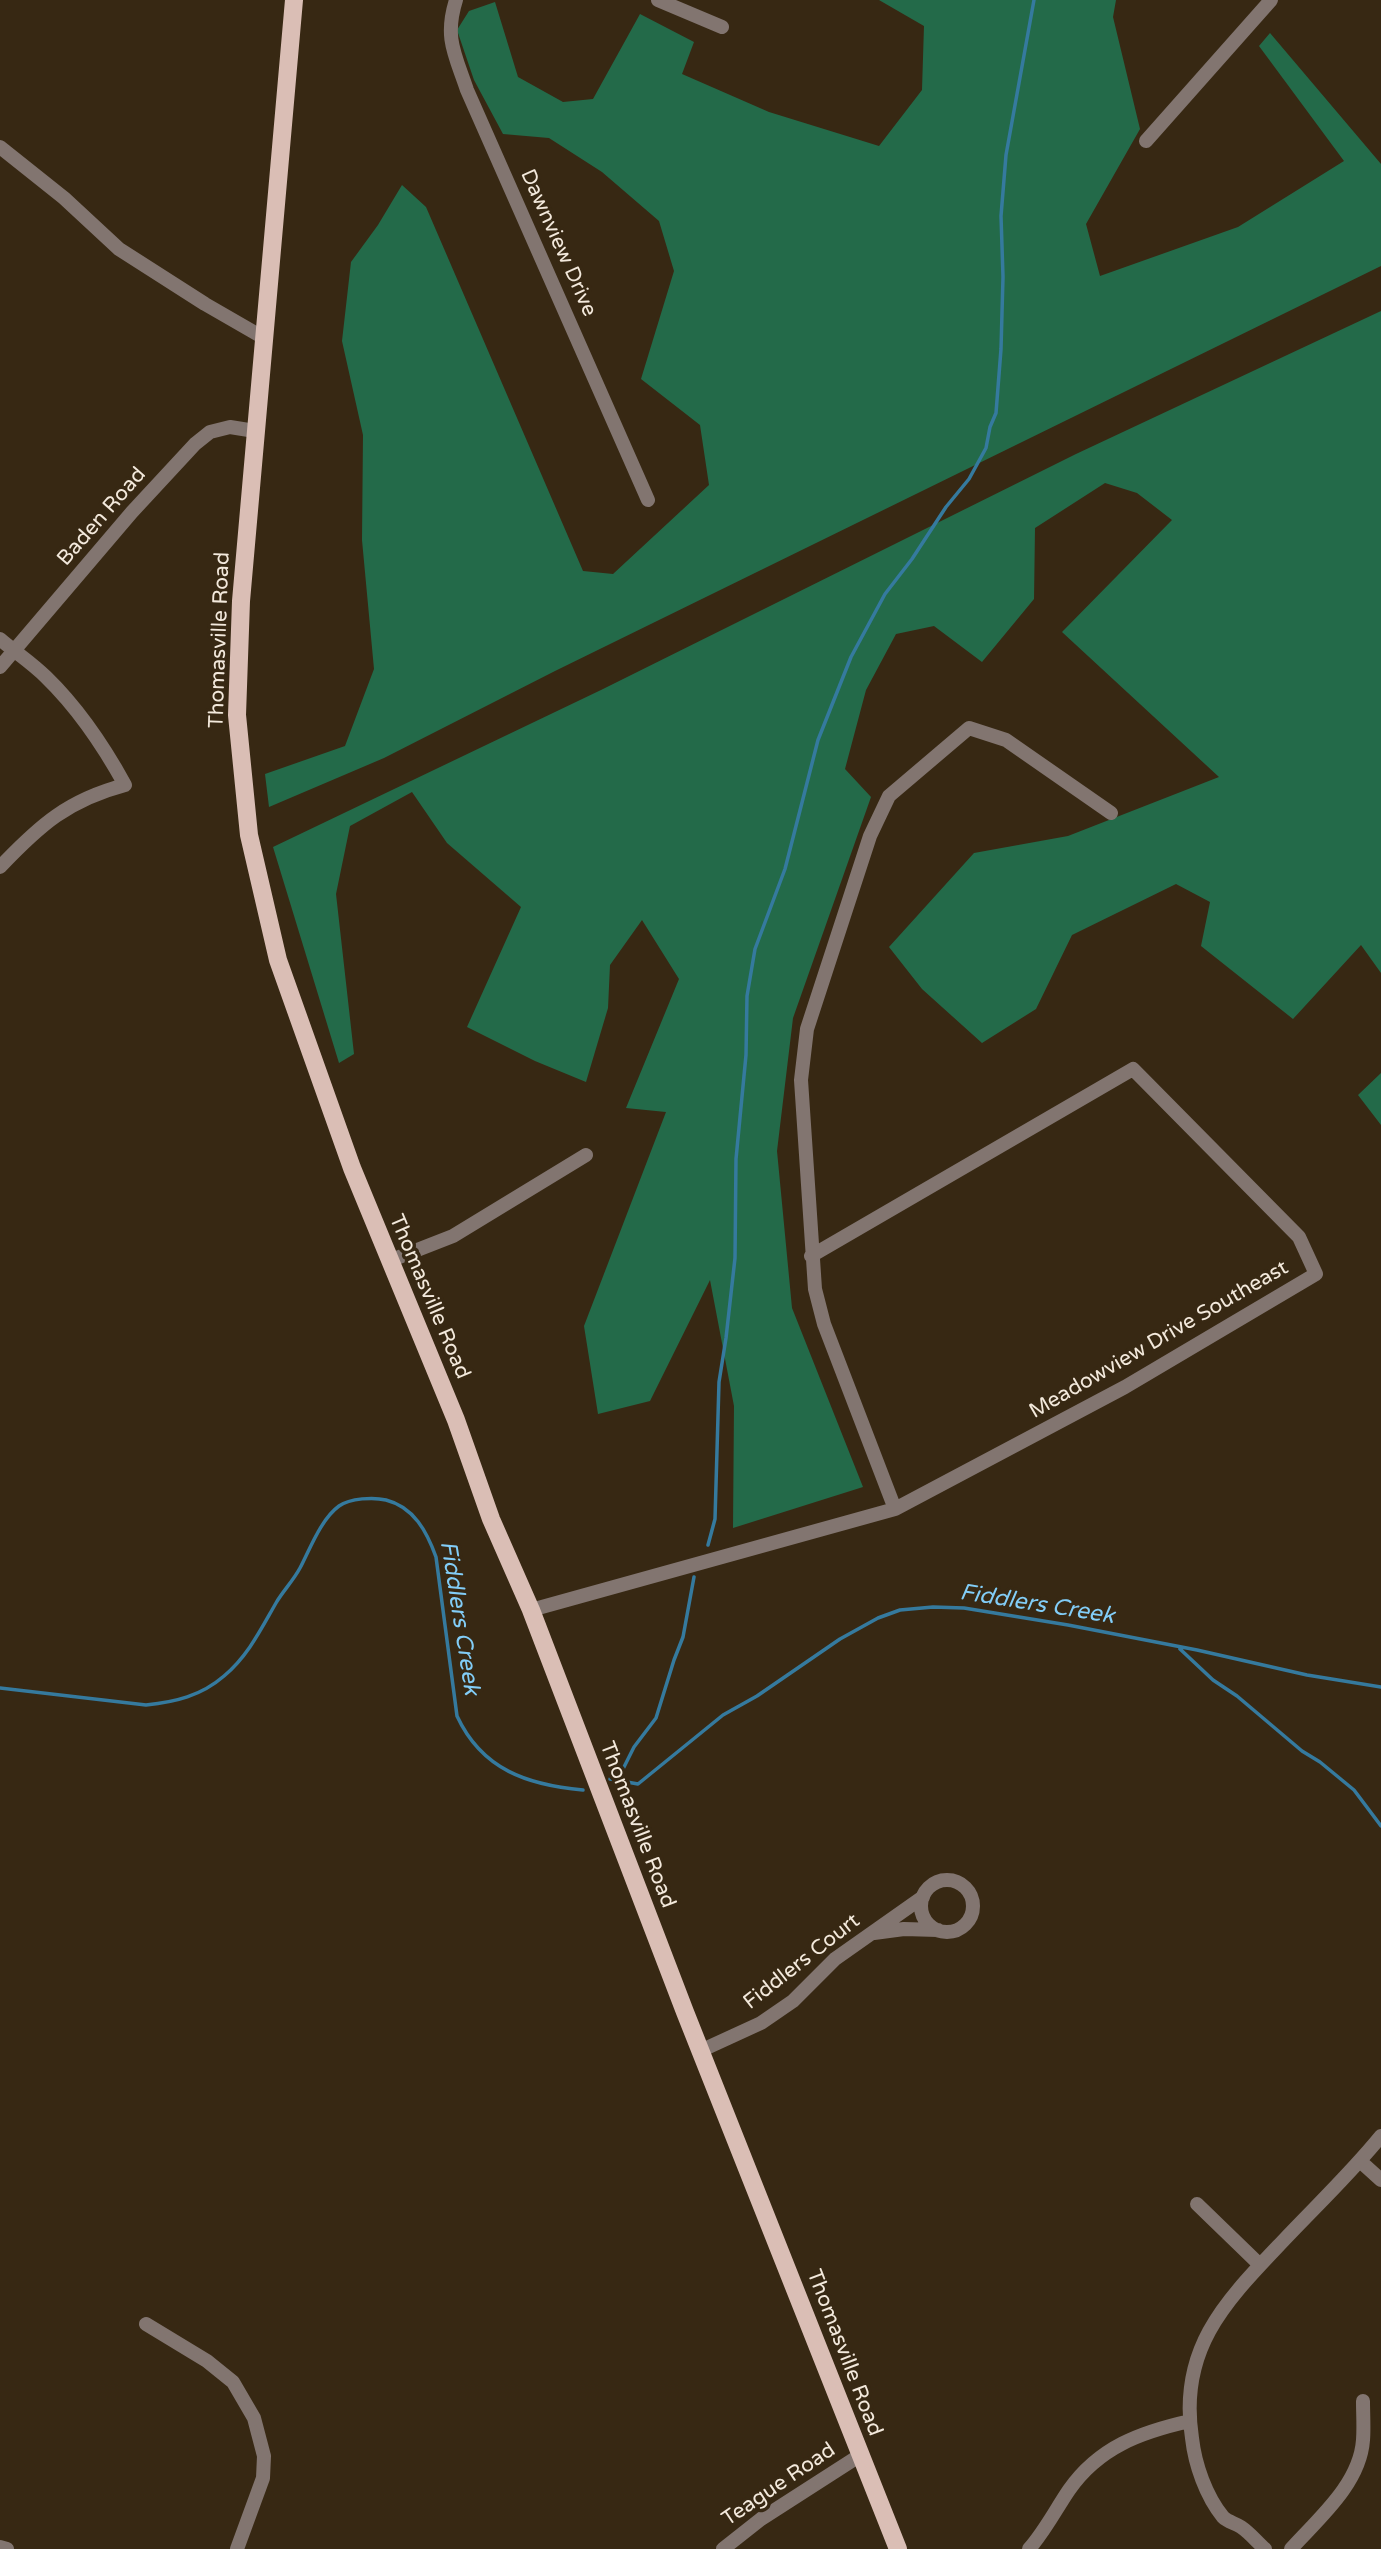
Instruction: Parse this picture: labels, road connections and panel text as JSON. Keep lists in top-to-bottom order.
{
  "streets": {
    "main road": ["Thomasville Road"],
    "street": [
      "Dawnview Drive",
      "Baden Road",
      "Meadowview Drive Southeast",
      "Fiddlers Court",
      "Teague Road"
    ]
  },
  "crossings": [
    ["Baden Road", "Thomasville Road"],
    ["Thomasville Road", "Meadowview Drive Southeast"],
    ["Thomasville Road", "Fiddlers Court"],
    ["Thomasville Road", "Teague Road"]
  ],
  "water": ["Fiddlers Creek"]
}
